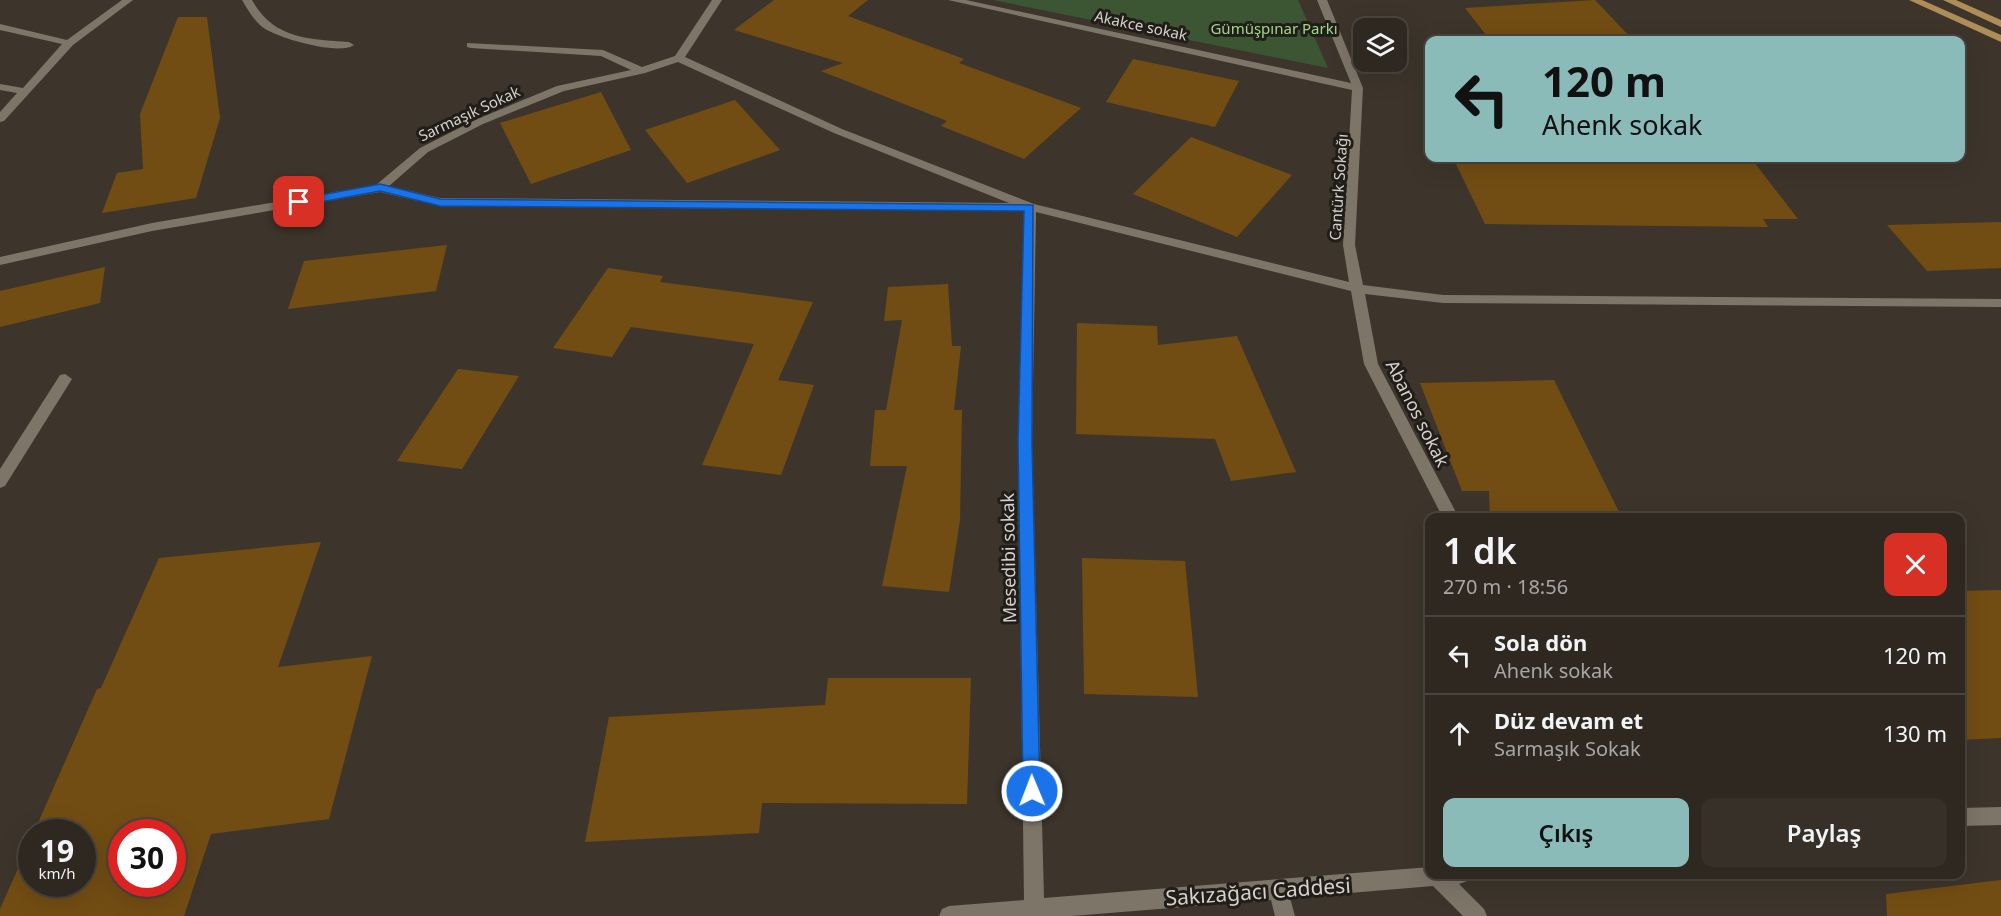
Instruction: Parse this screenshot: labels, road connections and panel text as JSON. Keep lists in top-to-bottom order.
{
  "streets": {
    "street": [
      "Akakce sokak",
      "Sarmaşık Sokak",
      "Cantürk Sokağı",
      "Abanos sokak",
      "Mesedibi sokak",
      "Sakızağacı Caddesi"
    ]
  },
  "crossings": [
    ["Akakce sokak", "Cantürk Sokağı"],
    ["Cantürk Sokağı", "Abanos sokak"],
    ["Mesedibi sokak", "Sakızağacı Caddesi"]
  ],
  "parks": ["Gümüşpınar Parkı"],
  "page": {
    "turn": ["120 m", "Ahenk sokak"],
    "heading": ["1 dk", "270 m · 18:56"],
    "list": [
      {
        "name": "Sola dön",
        "note": "Ahenk sokak",
        "value": "120 m"
      },
      {
        "name": "Düz devam et",
        "note": "Sarmaşık Sokak",
        "value": "130 m"
      }
    ],
    "buttons": ["Çıkış", "Paylaş"],
    "speed": "19 km/h",
    "limit": "30"
  }
}
